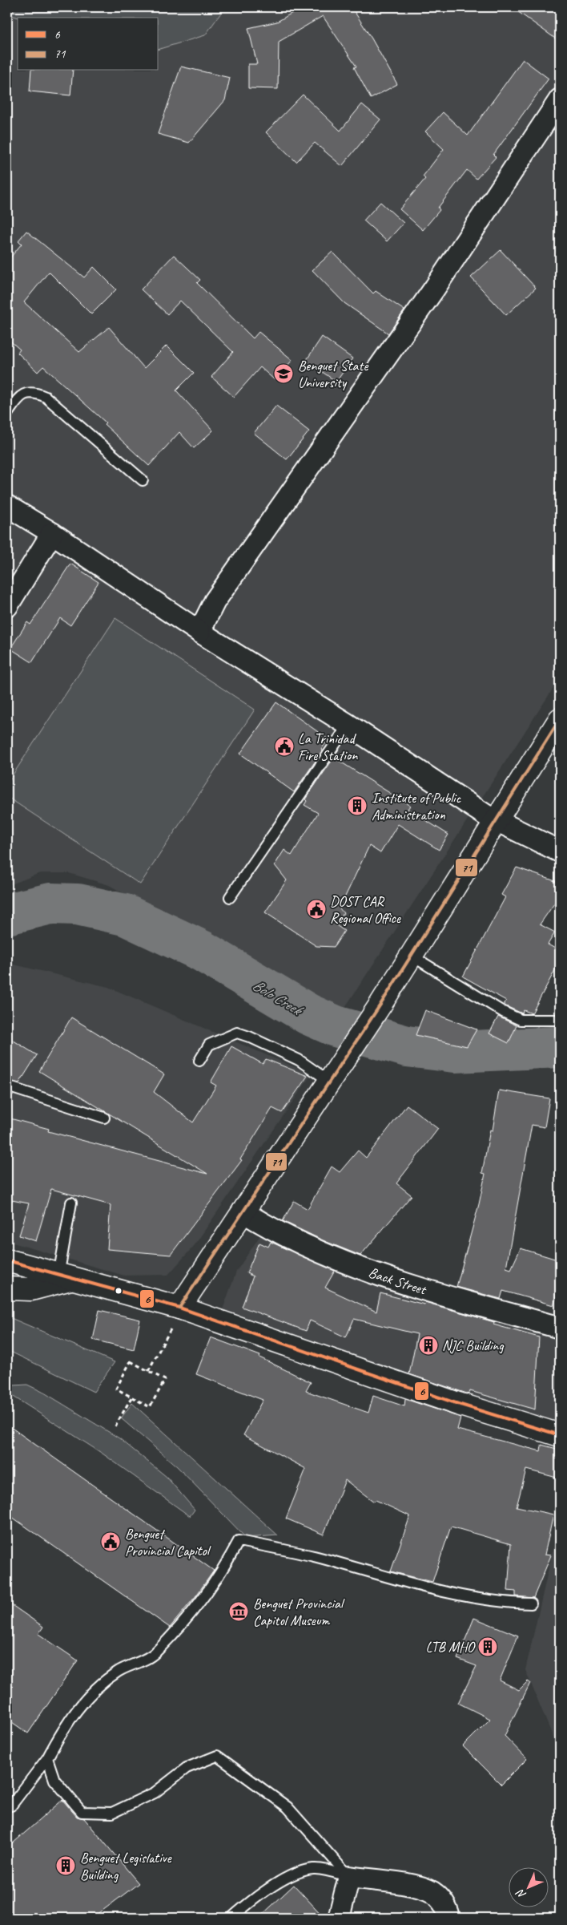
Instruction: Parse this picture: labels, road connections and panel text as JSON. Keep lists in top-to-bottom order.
{
  "streets": {
    "street": ["Back Street"]
  },
  "water": ["Bolo Creek"],
  "places": {
    "school or university": ["Benguet State University"],
    "public building": ["La Trinidad Fire Station", "DOST CAR Regional Office", "Benguet Provincial Capitol"],
    "building": [
      "Institute of Public Administration",
      "NJC Building",
      "LTB MHO",
      "Benguet Legislative Building"
    ],
    "museum": ["Benguet Provincial Capitol Museum"]
  },
  "lines": ["transit line 71", "transit line 6"],
  "legend": ["6", "71"],
  "north": "bottom left"
}
